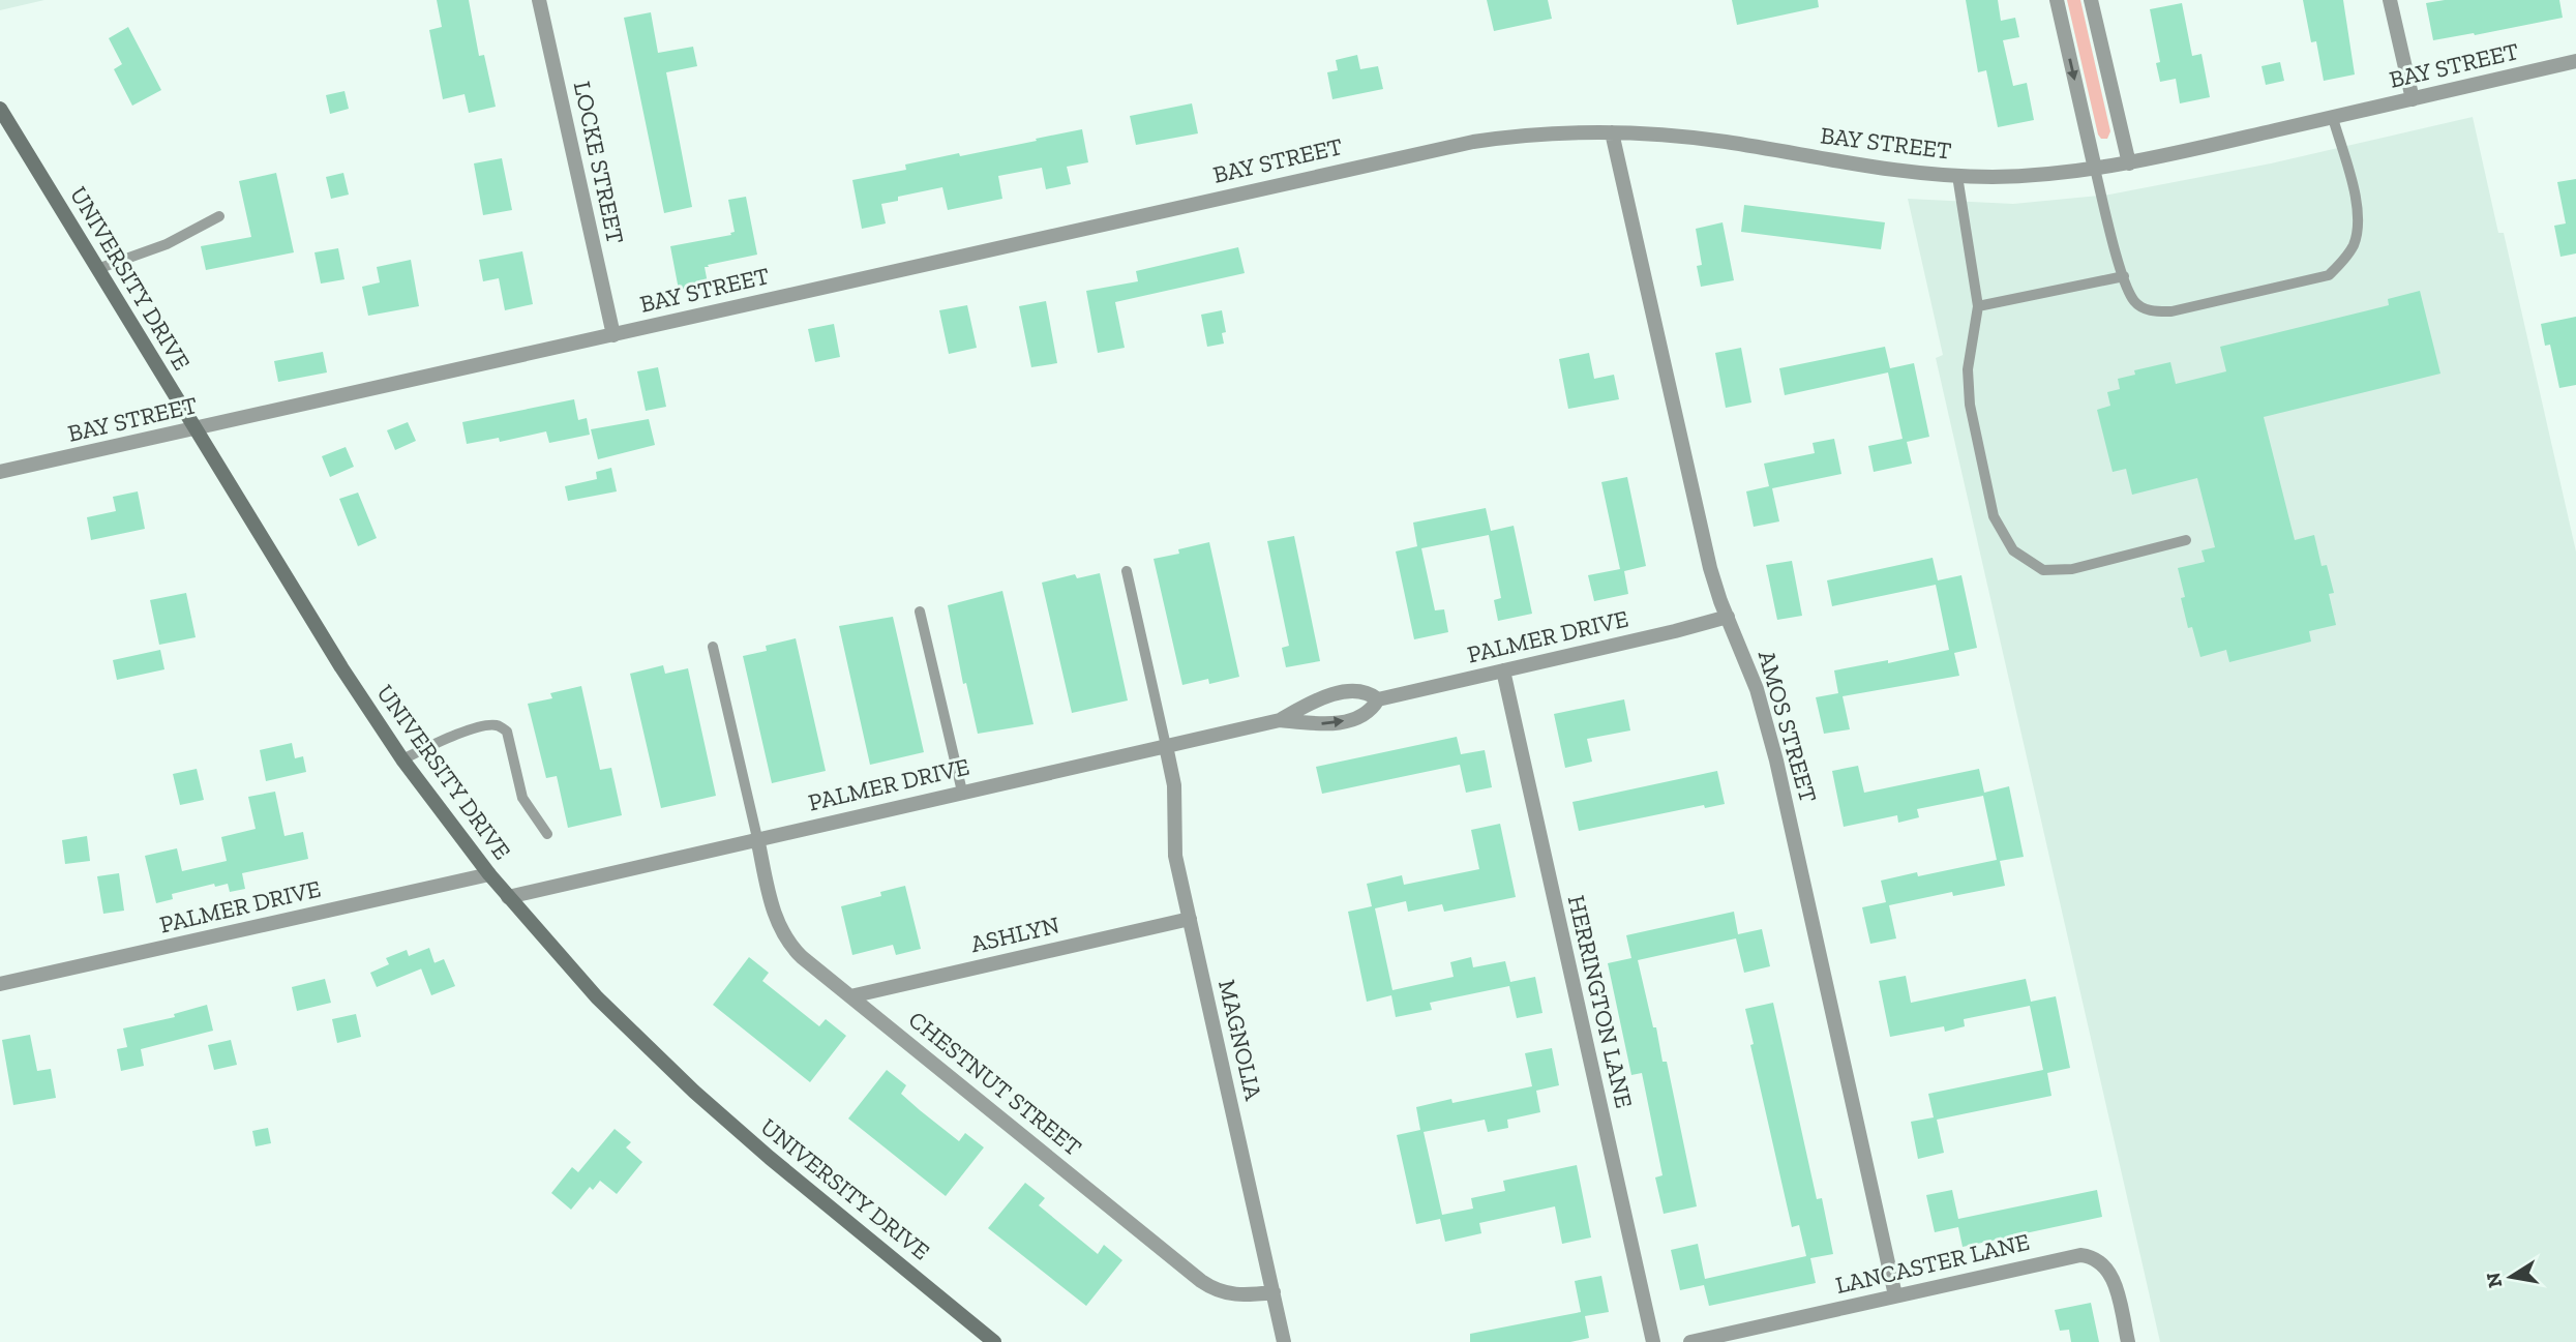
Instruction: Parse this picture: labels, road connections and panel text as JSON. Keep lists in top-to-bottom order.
{
  "streets": {
    "main road": ["UNIVERSITY DRIVE"],
    "street": [
      "BAY STREET",
      "LOCKE STREET",
      "PALMER DRIVE",
      "AMOS STREET",
      "ASHLYN",
      "HERRINGTON LANE",
      "MAGNOLIA",
      "CHESTNUT STREET",
      "LANCASTER LANE"
    ]
  },
  "crossings": [
    ["BAY STREET", "LOCKE STREET"],
    ["BAY STREET", "UNIVERSITY DRIVE"],
    ["BAY STREET", "AMOS STREET"],
    ["UNIVERSITY DRIVE", "PALMER DRIVE"],
    ["PALMER DRIVE", "AMOS STREET"],
    ["PALMER DRIVE", "HERRINGTON LANE"],
    ["PALMER DRIVE", "MAGNOLIA"],
    ["PALMER DRIVE", "CHESTNUT STREET"],
    ["AMOS STREET", "LANCASTER LANE"],
    ["ASHLYN", "MAGNOLIA"],
    ["ASHLYN", "CHESTNUT STREET"],
    ["MAGNOLIA", "CHESTNUT STREET"]
  ],
  "north": "left"
}
